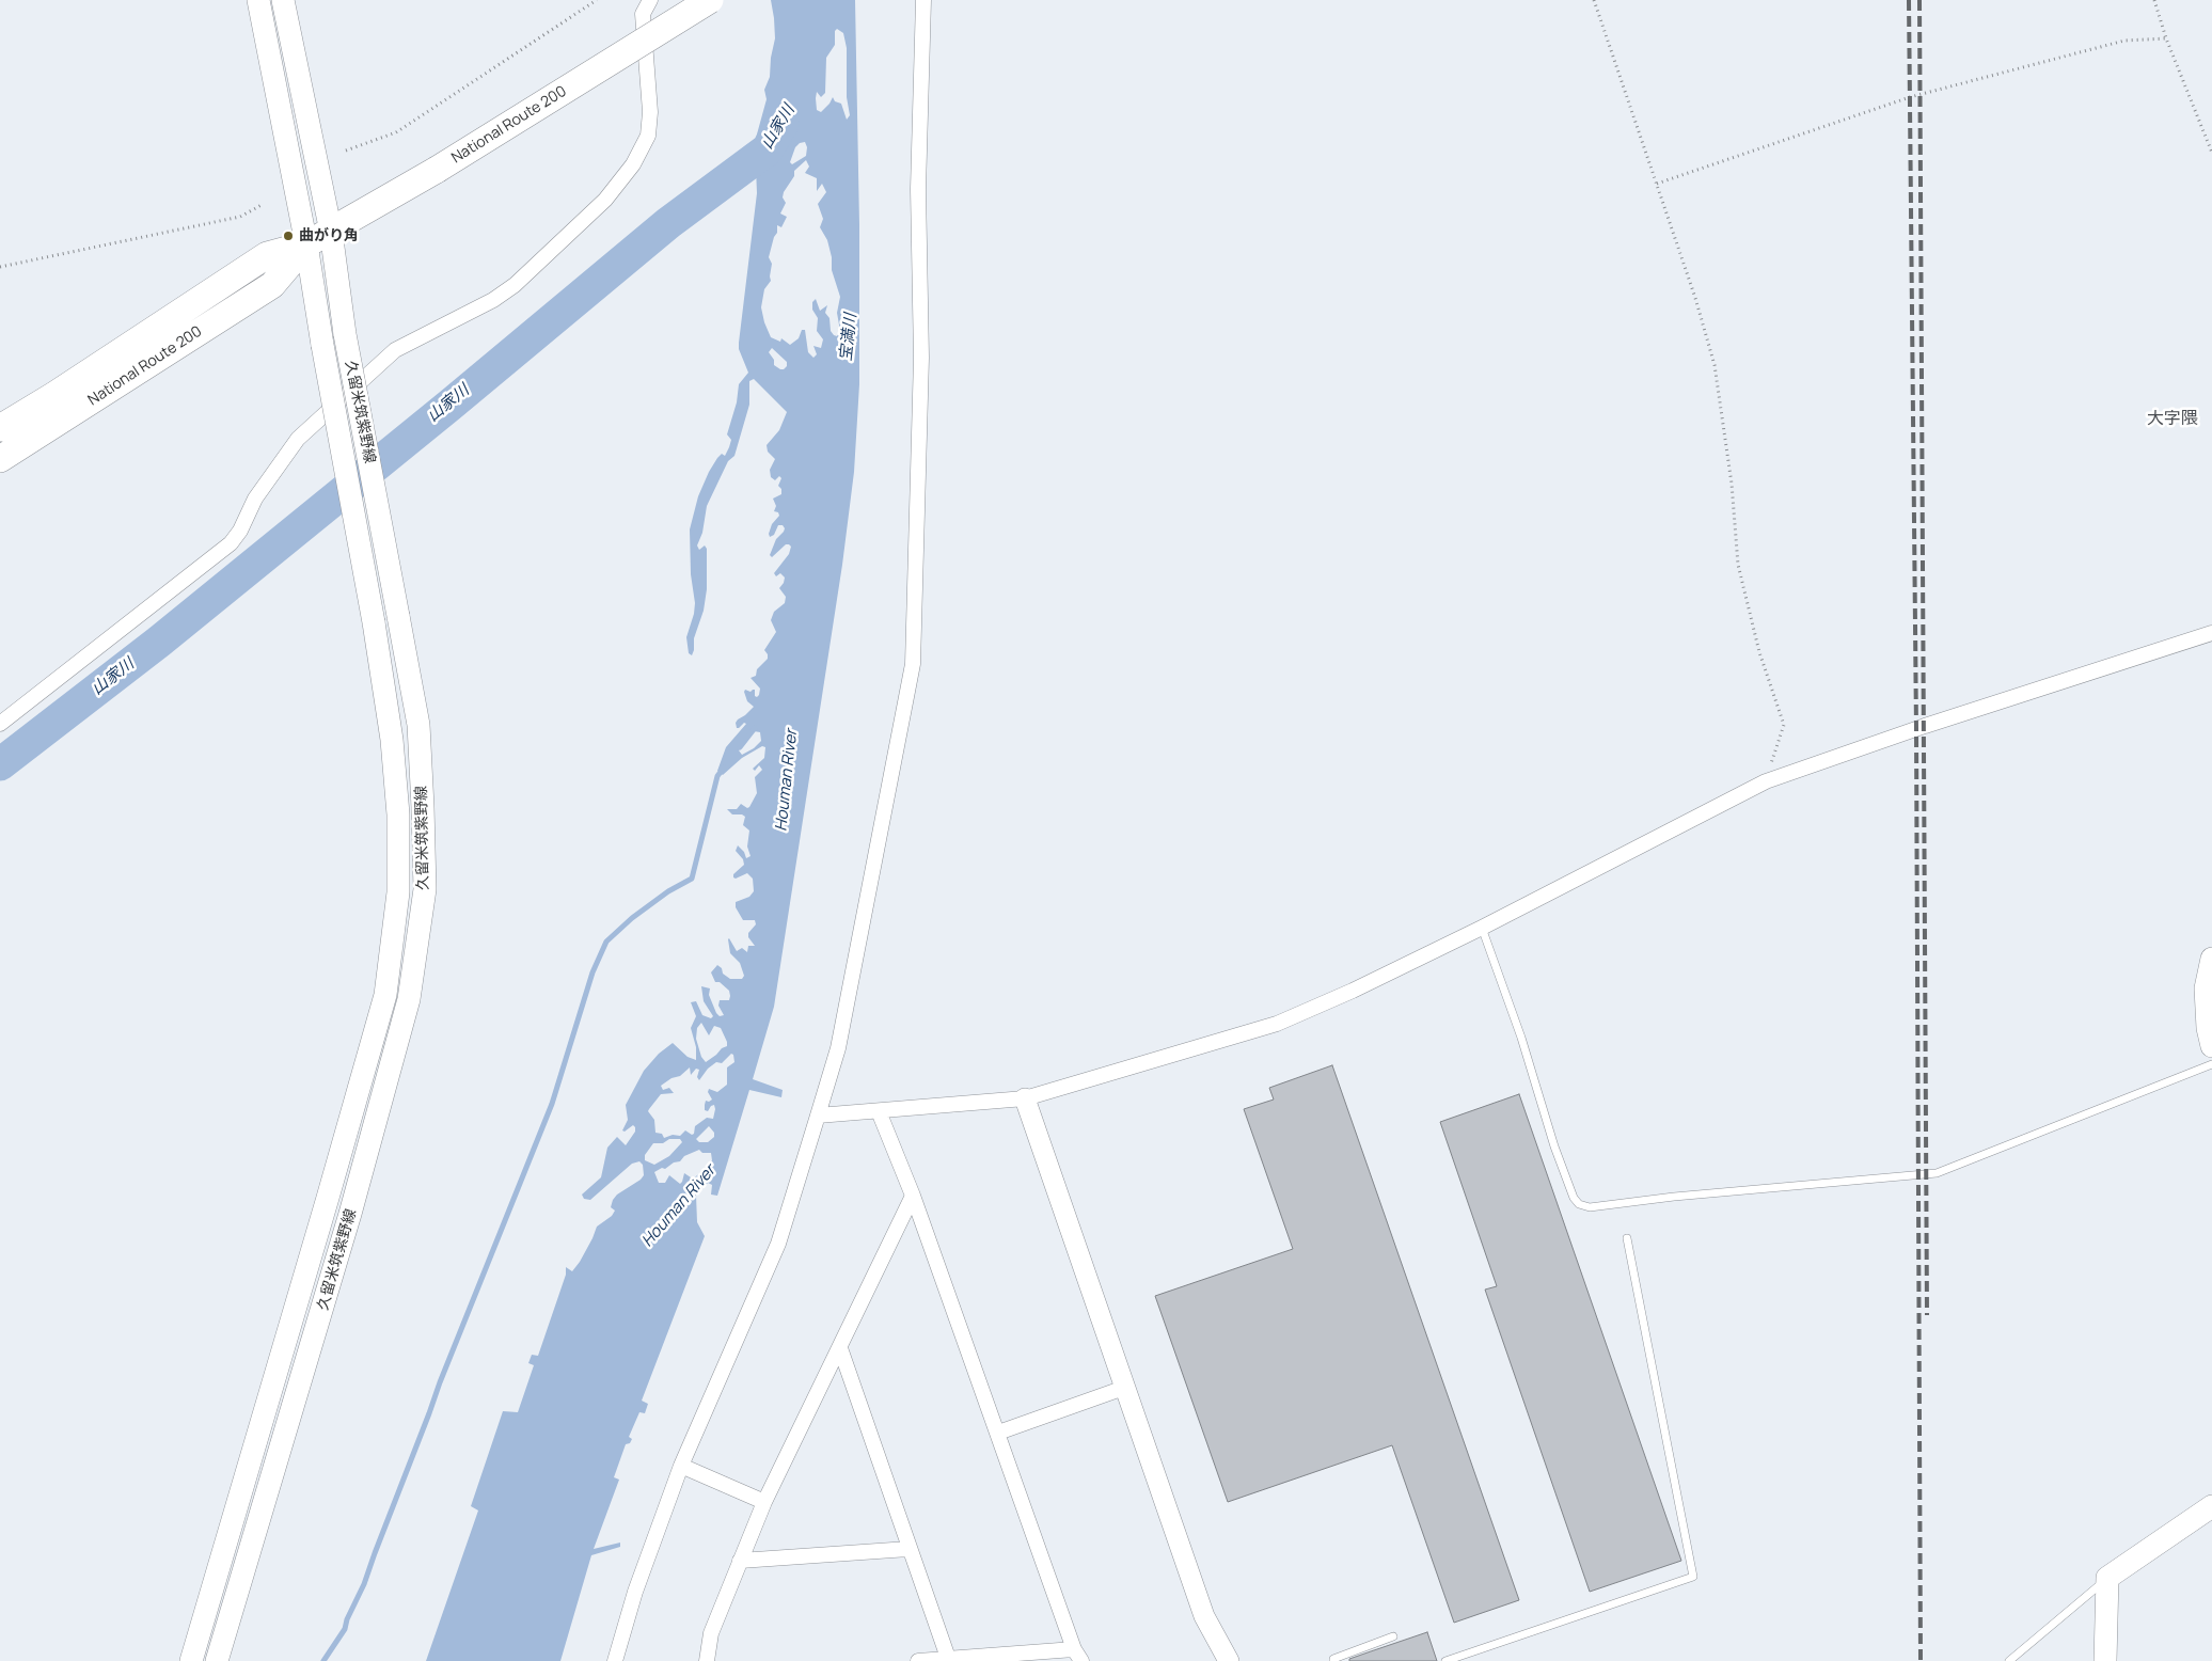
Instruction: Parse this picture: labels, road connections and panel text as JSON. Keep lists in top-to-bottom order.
{
  "streets": {
    "highway": ["National Route 200"],
    "main road": ["久留米筑紫野線"]
  },
  "crossings": [
    ["National Route 200", "久留米筑紫野線"]
  ],
  "districts": ["大字隈"],
  "water": ["山家川", "宝満川", "Houman River"],
  "places": ["曲がり角"]
}
